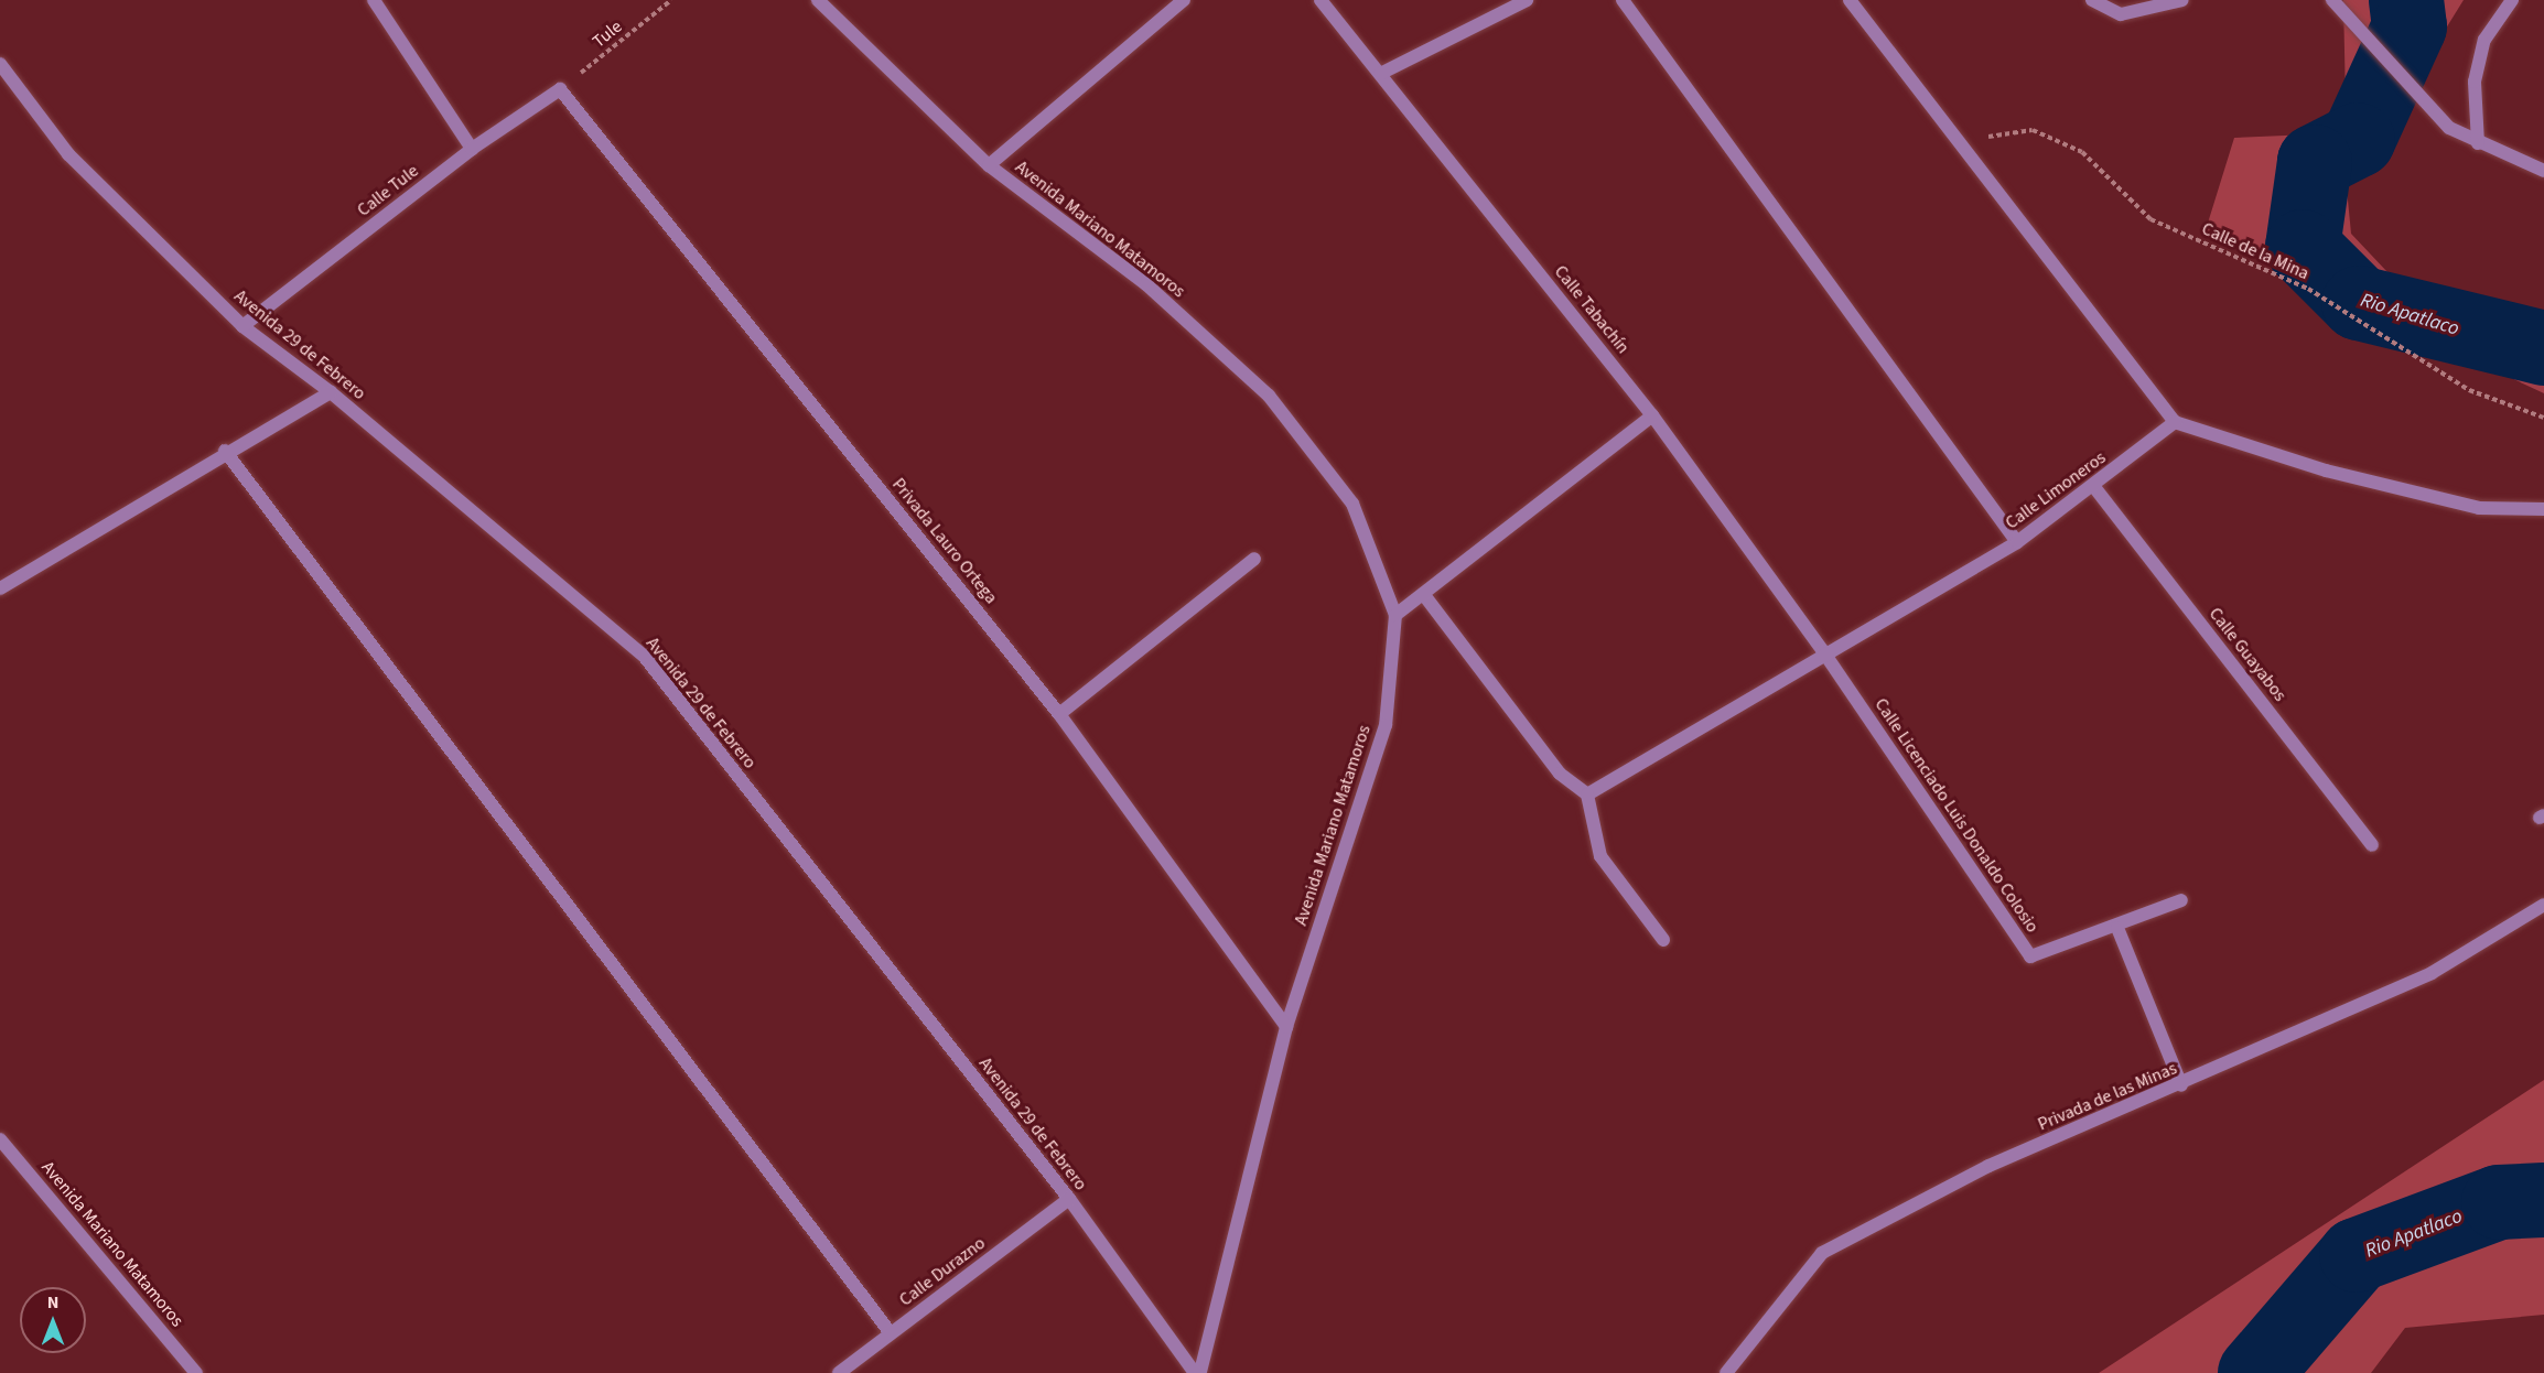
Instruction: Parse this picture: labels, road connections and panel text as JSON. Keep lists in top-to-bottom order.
{
  "streets": {
    "street": [
      "Calle Tule",
      "Avenida Mariano Matamoros",
      "Calle Tabachín",
      "Avenida 29 de Febrero",
      "Calle Limoneros",
      "Privada Lauro Ortega",
      "Calle Guayabos",
      "Calle Licenciado Luis Donaldo Colosio",
      "Privada de las Minas",
      "Calle Durazno"
    ],
    "path": ["Tule", "Calle de la Mina"]
  },
  "crossings": [
    ["Tule", "Calle Tule"],
    ["Tule", "Privada Lauro Ortega"],
    ["Calle Tule", "Avenida 29 de Febrero"],
    ["Calle Tule", "Privada Lauro Ortega"],
    ["Avenida Mariano Matamoros", "Privada Lauro Ortega"],
    ["Calle Tabachín", "Calle Limoneros"],
    ["Calle Tabachín", "Calle Licenciado Luis Donaldo Colosio"],
    ["Avenida 29 de Febrero", "Calle Durazno"],
    ["Calle Limoneros", "Calle Guayabos"],
    ["Calle Limoneros", "Calle Licenciado Luis Donaldo Colosio"]
  ],
  "water": ["Rio Apatlaco"],
  "north": "top"
}
